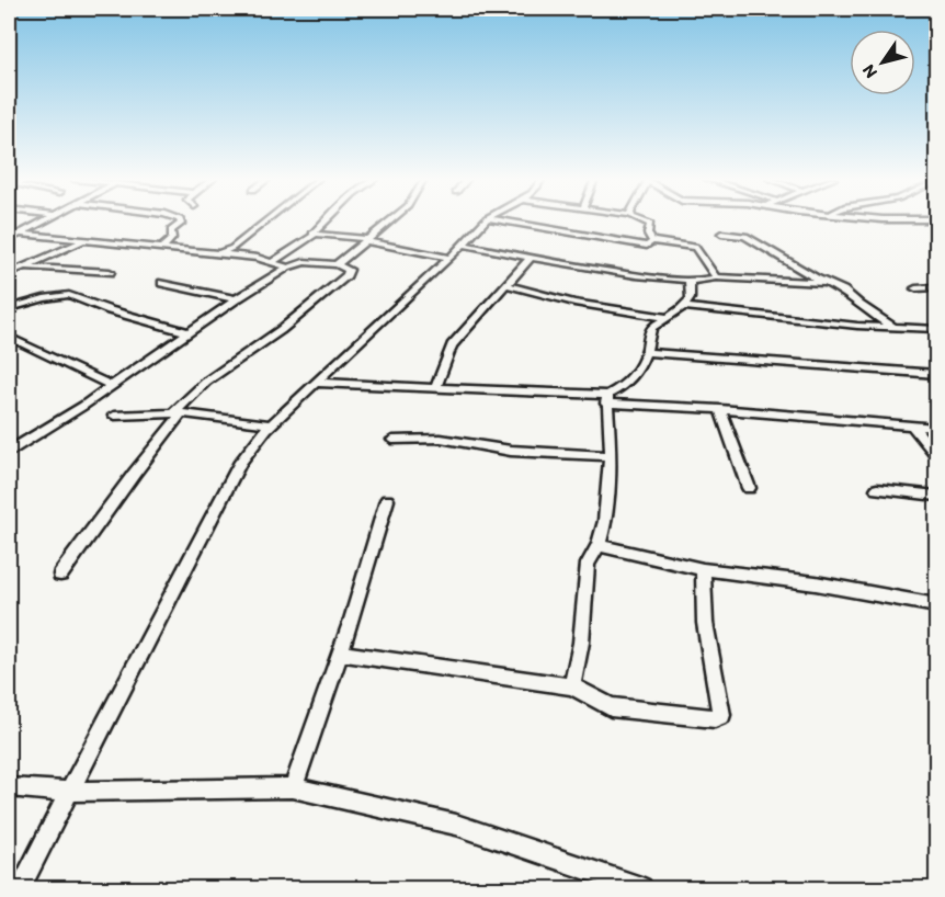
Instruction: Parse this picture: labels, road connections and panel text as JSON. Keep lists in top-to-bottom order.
{
  "north": "bottom left"
}
